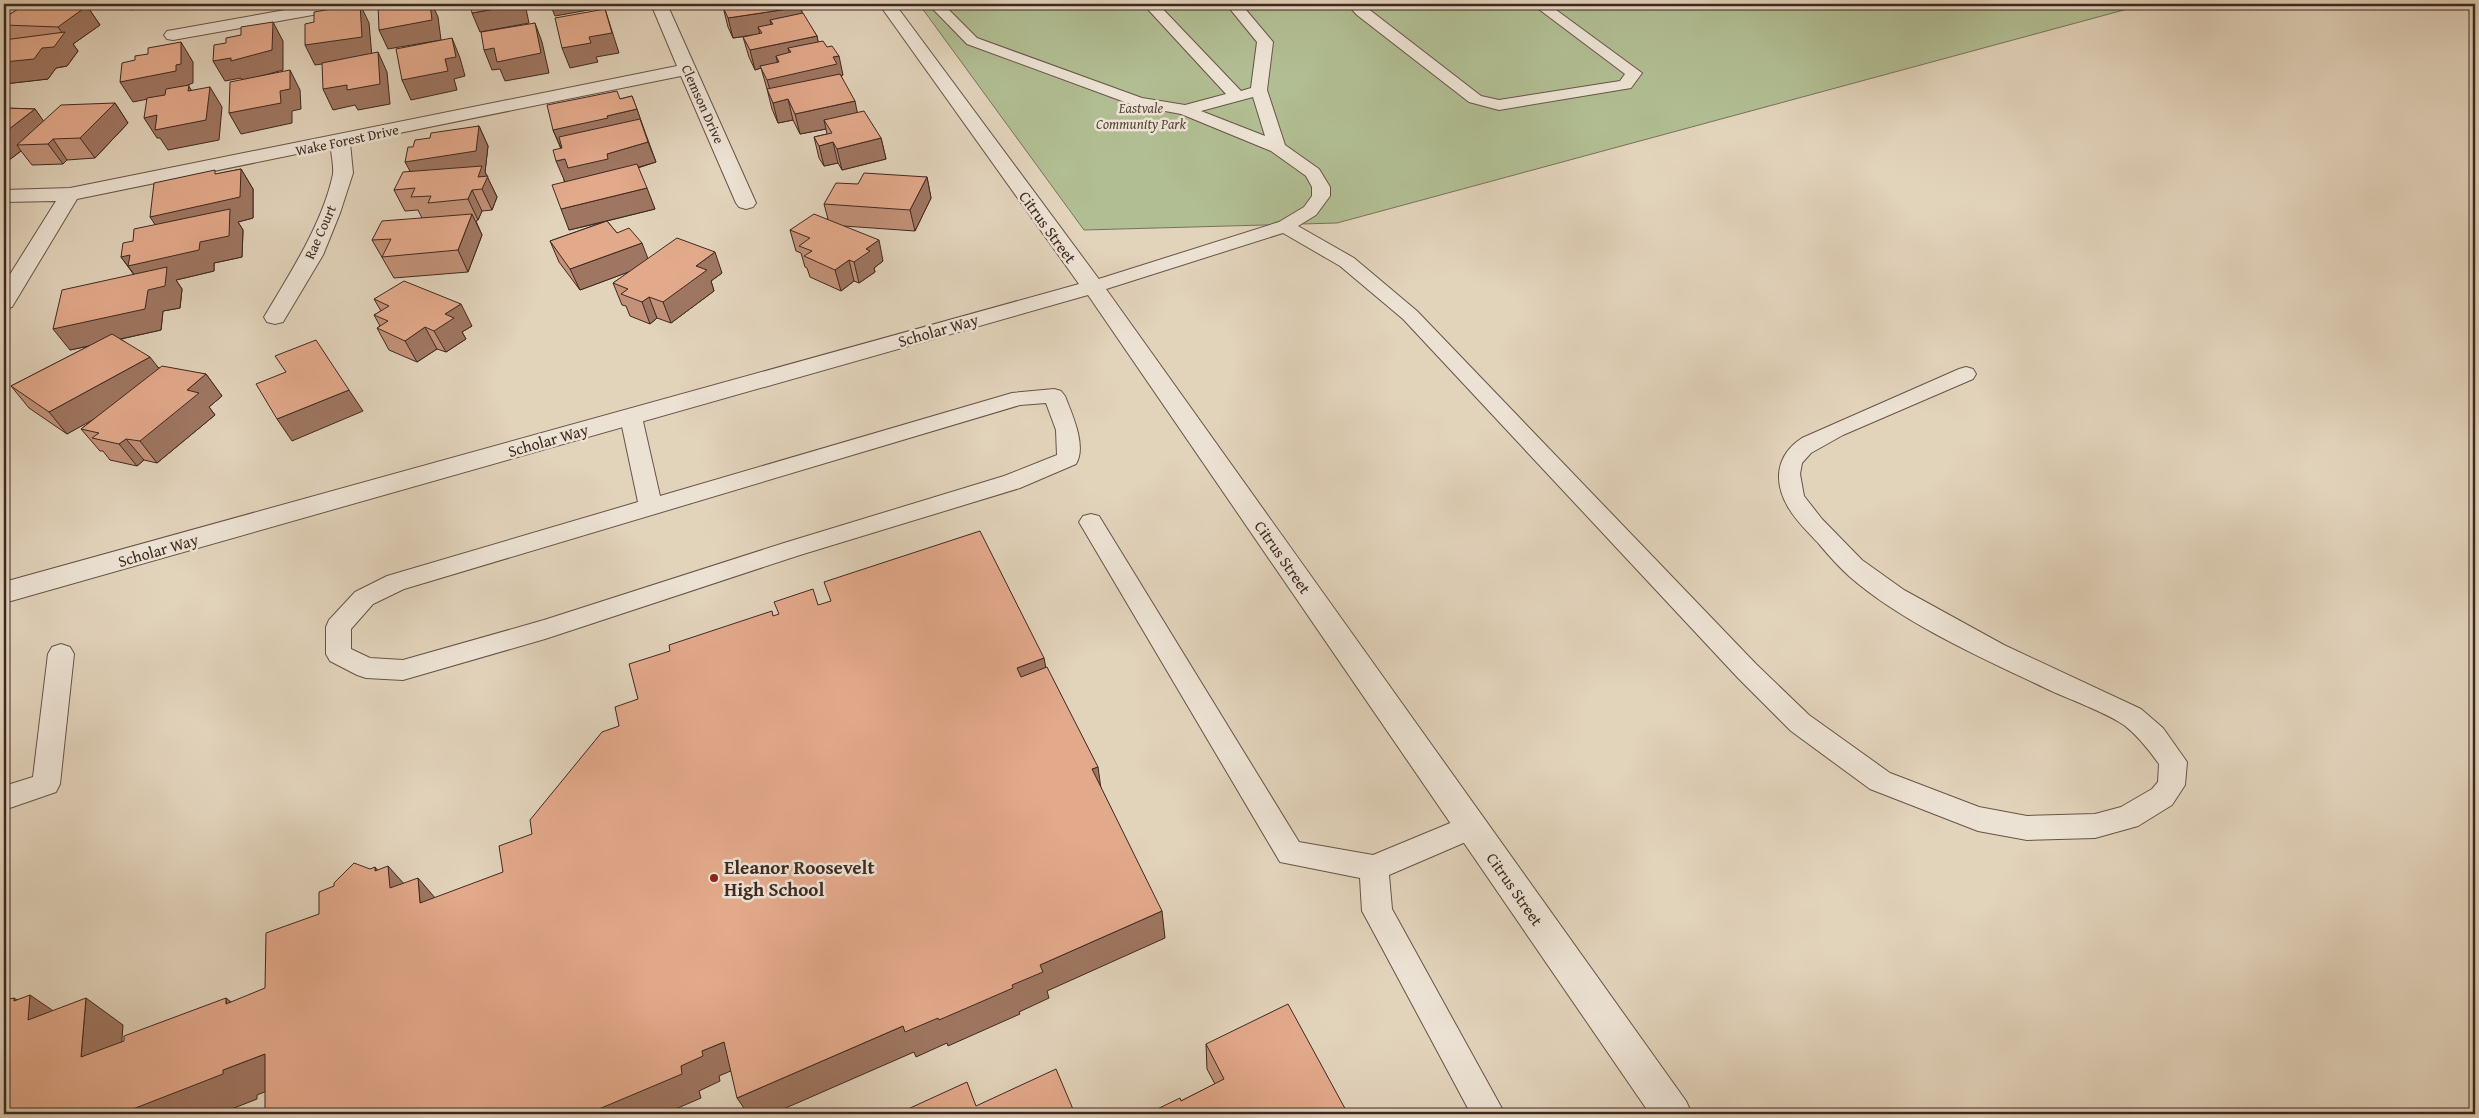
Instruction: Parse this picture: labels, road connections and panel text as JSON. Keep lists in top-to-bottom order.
{
  "streets": {
    "street": [
      "Clemson Drive",
      "Wake Forest Drive",
      "Citrus Street",
      "Rae Court",
      "Scholar Way"
    ]
  },
  "crossings": [
    ["Clemson Drive", "Wake Forest Drive"],
    ["Wake Forest Drive", "Rae Court"],
    ["Citrus Street", "Scholar Way"]
  ],
  "parks": ["Eastvale Community Park"],
  "places": ["Eleanor Roosevelt High School"]
}
